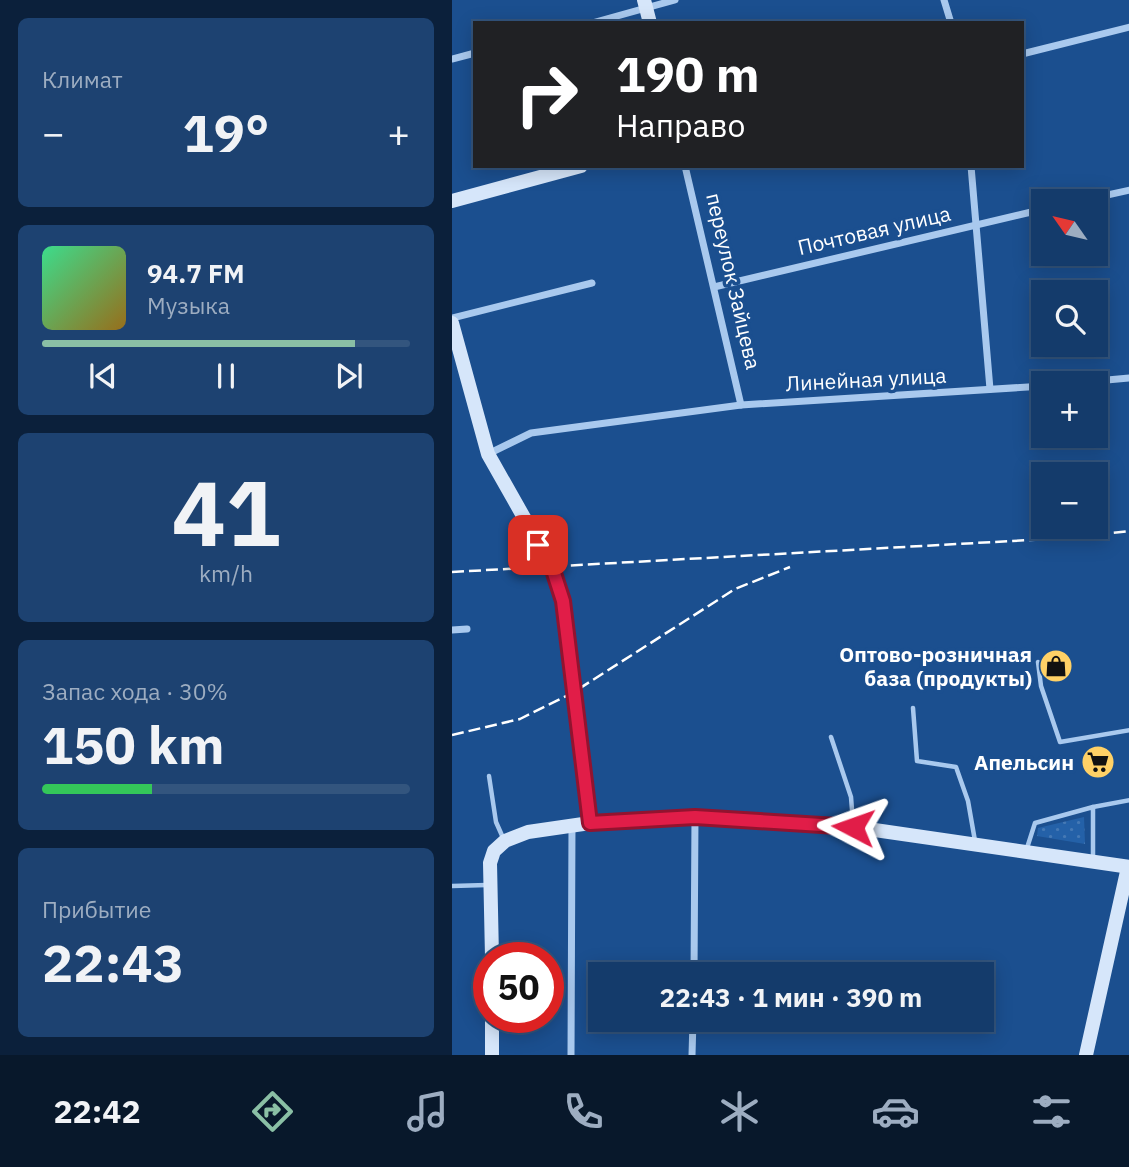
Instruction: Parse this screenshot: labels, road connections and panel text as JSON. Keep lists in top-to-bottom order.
{
  "streets": {
    "street": ["Почтовая улица", "переулок Зайцева", "Линейная улица"]
  },
  "crossings": [
    ["Почтовая улица", "переулок Зайцева"],
    ["переулок Зайцева", "Линейная улица"]
  ],
  "places": {
    "shop": ["Оптово-розничная база (продукты)"],
    "supermarket": ["Апельсин"]
  },
  "north": "top left",
  "page": {
    "tile": [
      "Климат",
      ["41", "km/h"],
      ["Запас хода · 30%", "150 km"],
      ["Прибытие", "22:43"]
    ],
    "turn": ["190 m", "Направо"],
    "heat": ["−", "19°", "+"],
    "map_buttons": ["+", "−"],
    "song": ["94.7 FM", "Музыка"],
    "limit": "50",
    "trip": "22:43 · 1 мин · 390 m",
    "tabs": "22:42"
  }
}
